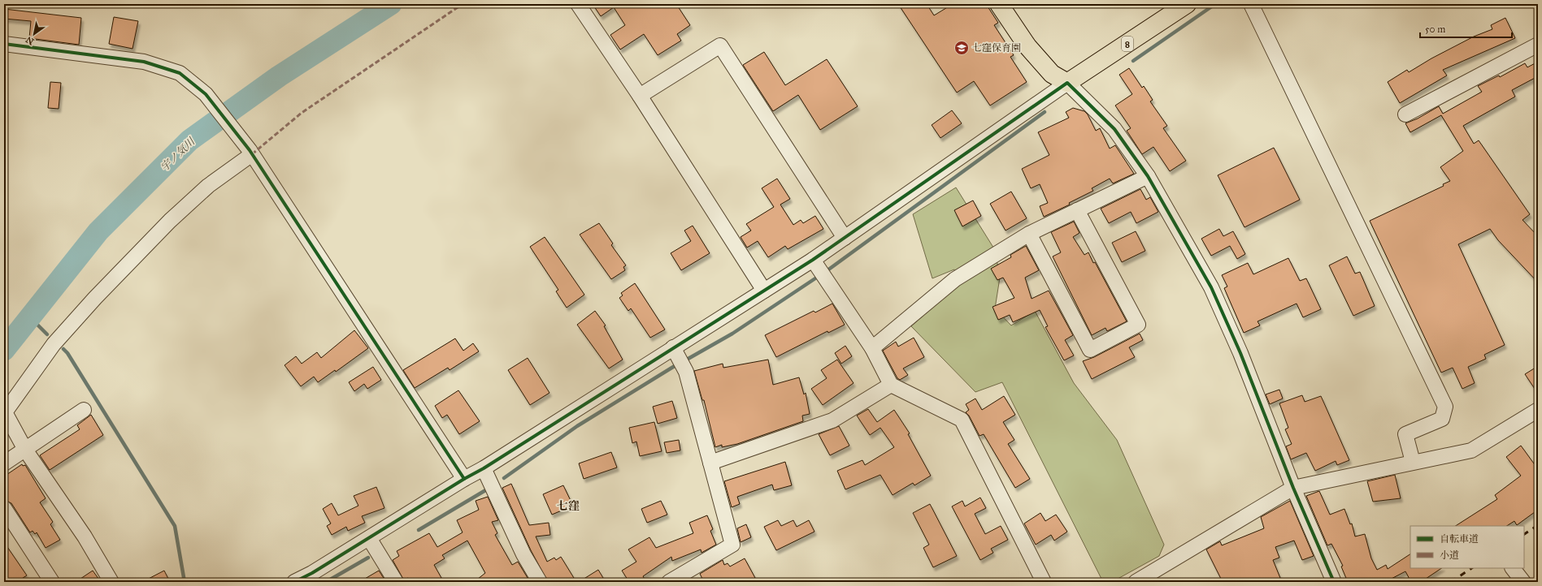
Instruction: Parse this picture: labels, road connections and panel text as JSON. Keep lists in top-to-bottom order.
{
  "streets": {
    "main road": ["8"]
  },
  "districts": ["七窪"],
  "water": ["宇ノ気川"],
  "places": {
    "school or university": ["七窪保育園"]
  },
  "legend": ["自転車道", "小道"],
  "scale_bar": "50 m",
  "north": "bottom left"
}
